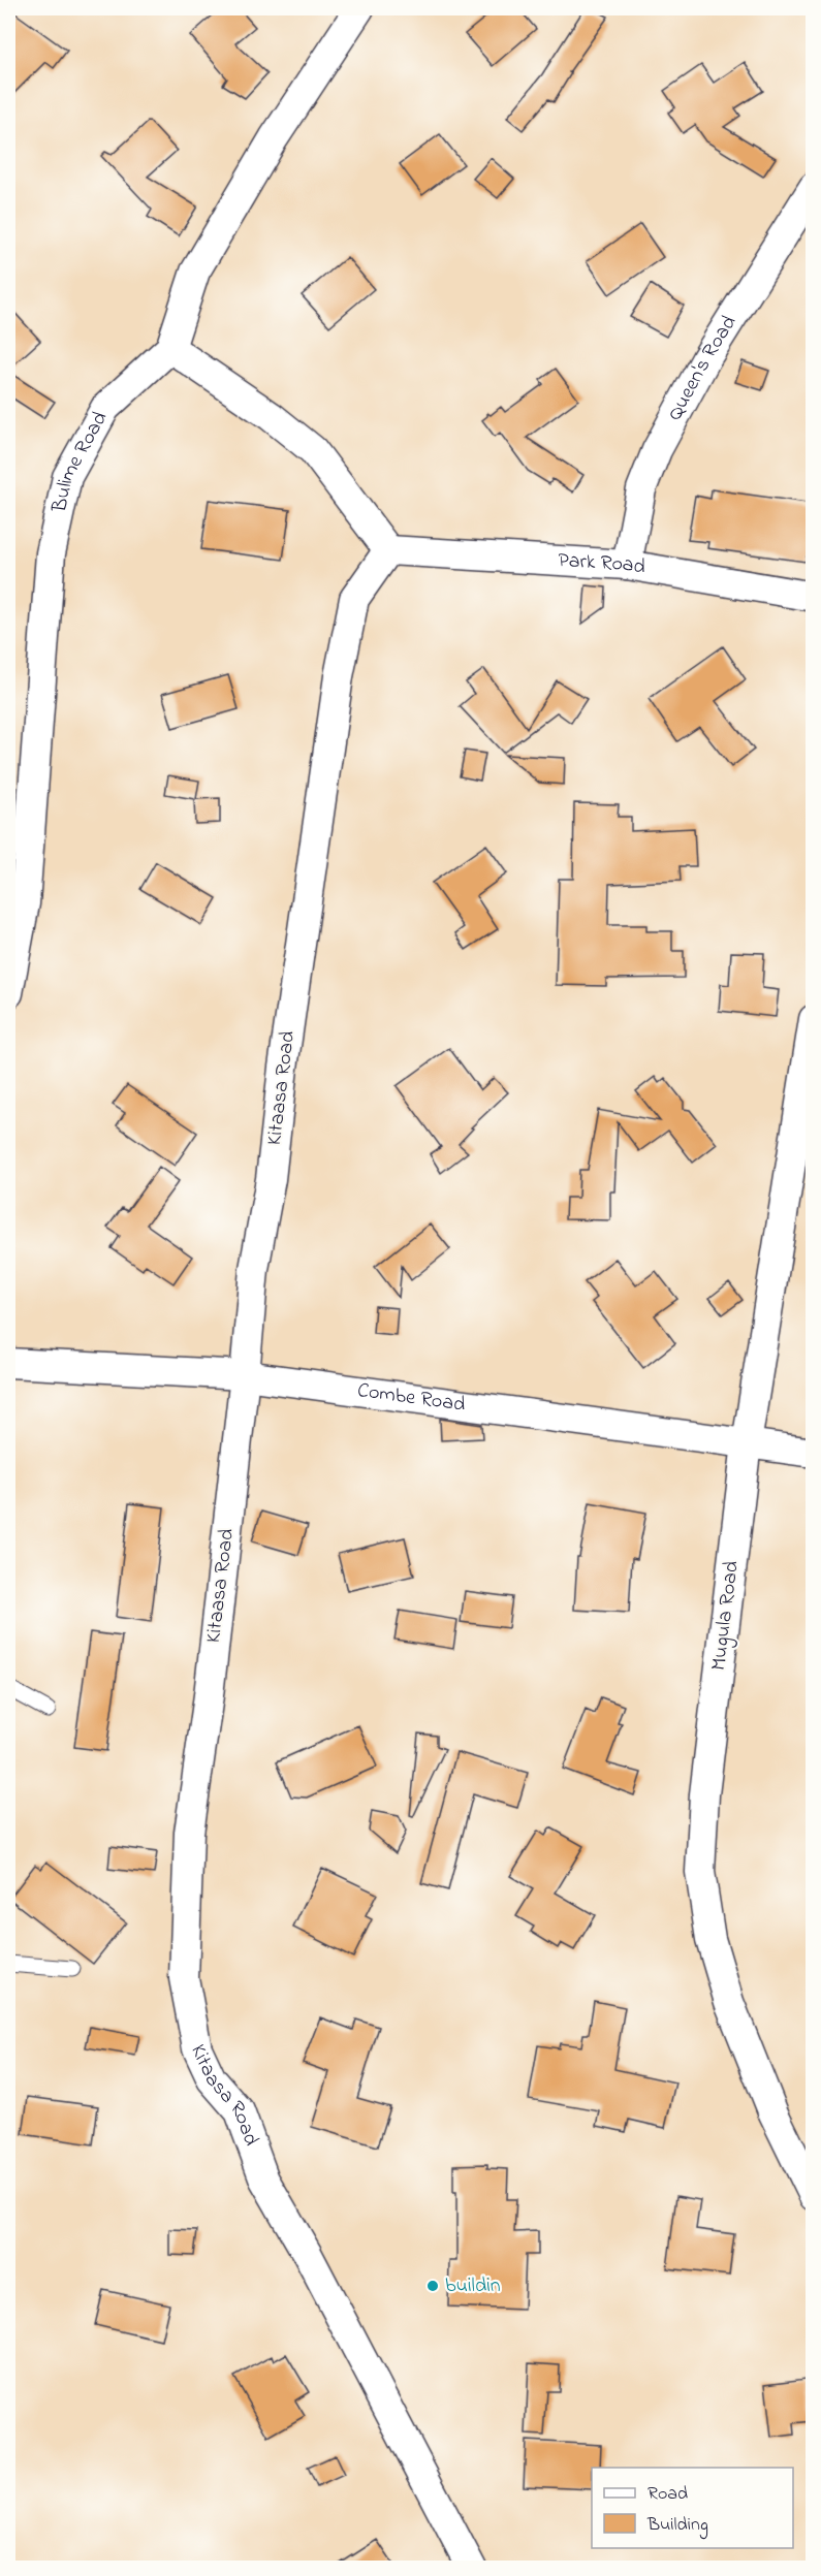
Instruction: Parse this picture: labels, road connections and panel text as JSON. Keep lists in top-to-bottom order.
{
  "streets": {
    "street": [
      "Queen's Road",
      "Bulime Road",
      "Park Road",
      "Kitaasa Road",
      "Combe Road",
      "Mugula Road"
    ]
  },
  "crossings": [
    ["Queen's Road", "Park Road"],
    ["Park Road", "Kitaasa Road"],
    ["Kitaasa Road", "Combe Road"],
    ["Combe Road", "Mugula Road"]
  ],
  "places": ["buildin"],
  "legend": ["Road", "Building"]
}
